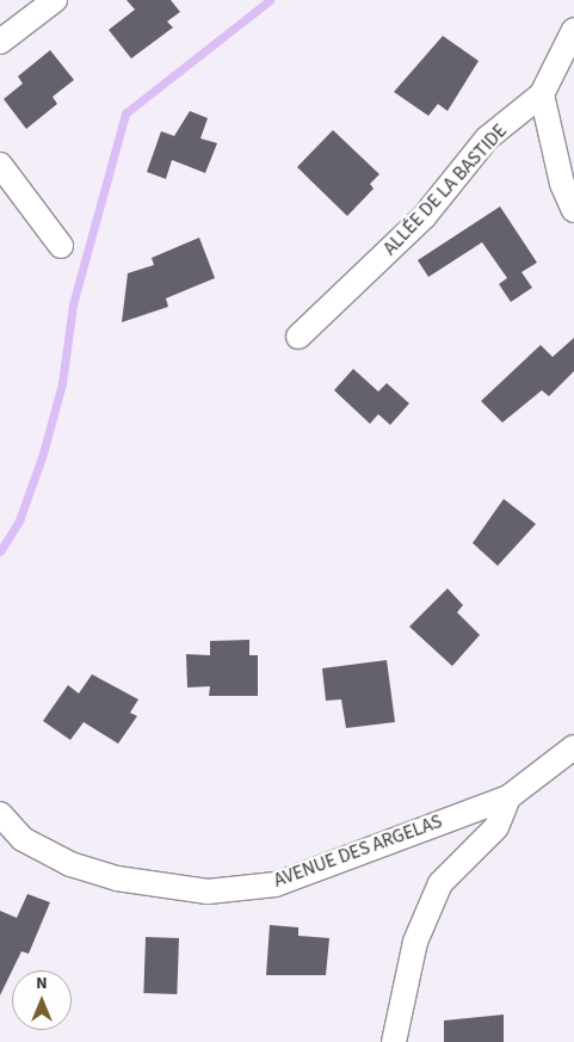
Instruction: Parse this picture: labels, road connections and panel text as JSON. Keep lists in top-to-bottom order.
{
  "streets": {
    "street": ["ALLÉE DE LA BASTIDE", "AVENUE DES ARGELAS"]
  },
  "north": "top"
}
